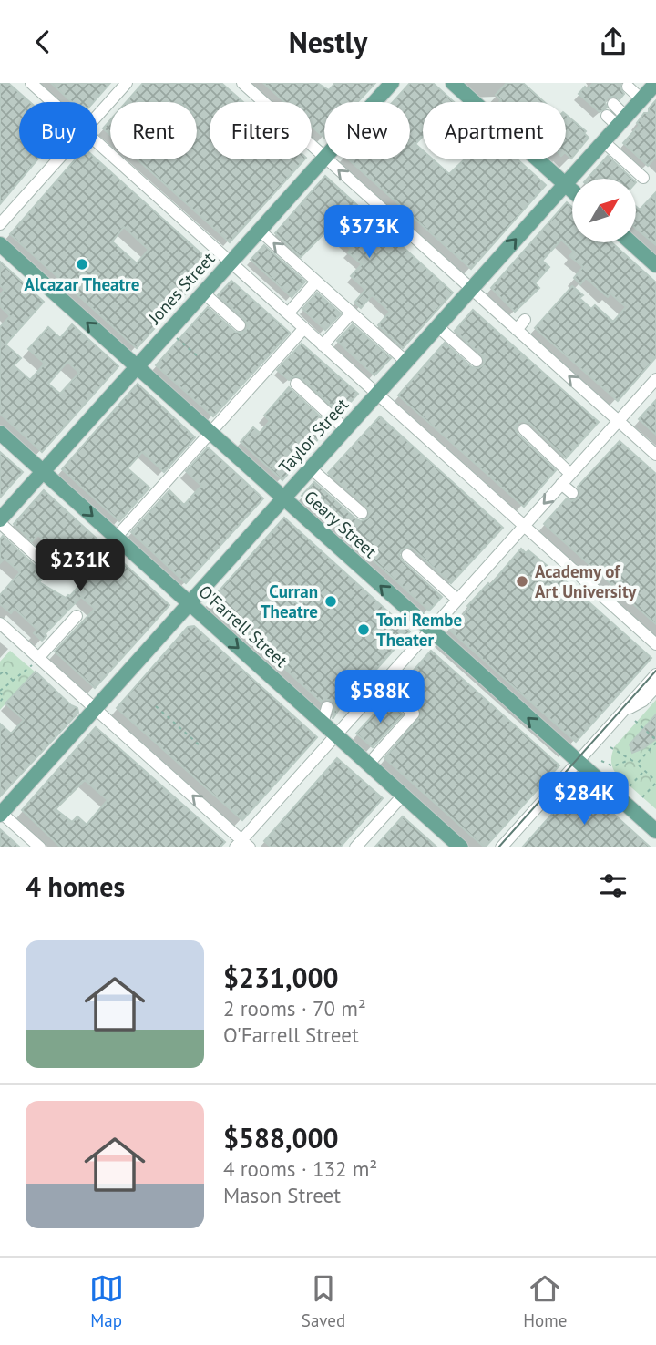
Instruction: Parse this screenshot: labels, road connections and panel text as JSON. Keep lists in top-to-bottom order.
{
  "streets": {
    "main road": [
      "Jones Street",
      "Taylor Street",
      "Geary Street",
      "O'Farrell Street"
    ]
  },
  "crossings": [
    ["Jones Street", "Geary Street"],
    ["Jones Street", "O'Farrell Street"],
    ["Taylor Street", "Geary Street"],
    ["Taylor Street", "O'Farrell Street"]
  ],
  "one_way": ["Geary Street", "O'Farrell Street"],
  "places": [
    "Alcazar Theatre",
    "Academy of Art University",
    "Curran Theatre",
    "Toni Rembe Theater"
  ],
  "north": "top right",
  "page": {
    "header": "Nestly",
    "chip": [
      "Buy",
      "Rent",
      "Filters",
      "New",
      "Apartment"
    ],
    "price": [
      "$373K",
      "$231K",
      "$588K",
      "$284K"
    ],
    "heading": "4 homes",
    "list": [
      {
        "name": "$231,000",
        "note": "2 rooms · 70 m² · O'Farrell Street"
      },
      {
        "name": "$588,000",
        "note": "4 rooms · 132 m² · Mason Street"
      }
    ],
    "tabs": ["Map", "Saved", "Home"]
  }
}
